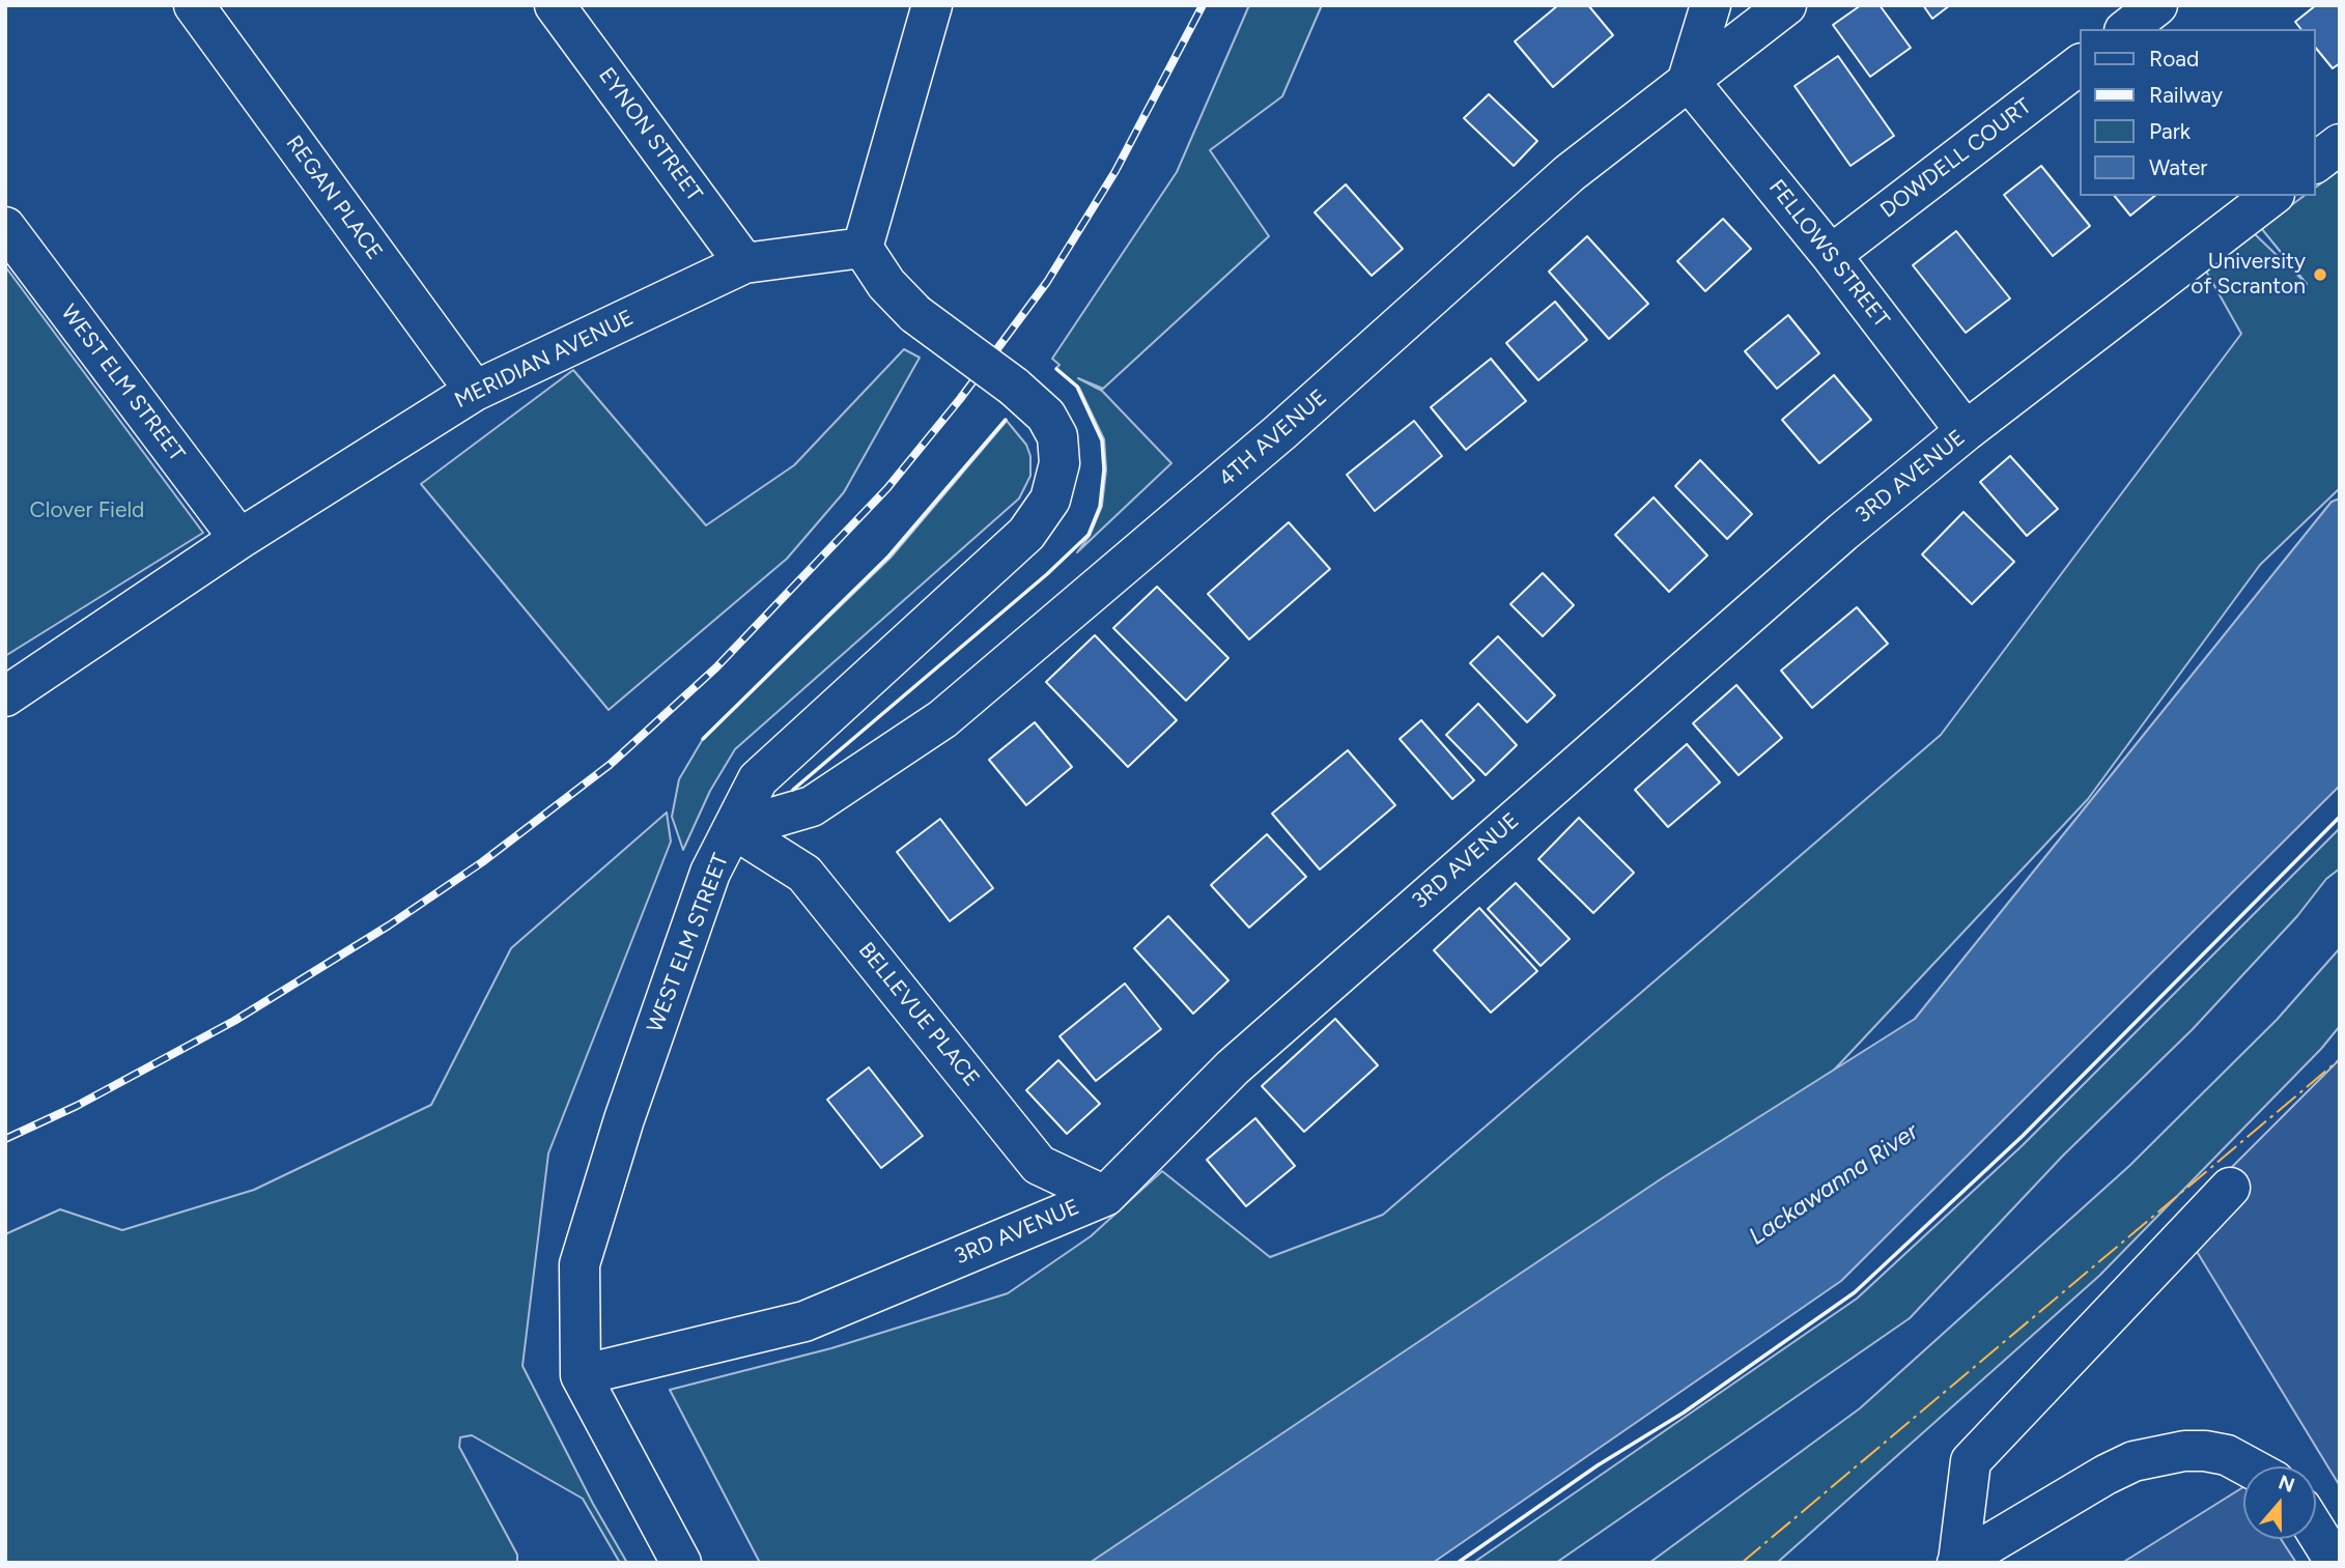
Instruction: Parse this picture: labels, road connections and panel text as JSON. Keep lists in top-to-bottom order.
{
  "streets": {
    "street": [
      "EYNON STREET",
      "DOWDELL COURT",
      "REGAN PLACE",
      "FELLOWS STREET",
      "MERIDIAN AVENUE",
      "WEST ELM STREET",
      "4TH AVENUE",
      "3RD AVENUE",
      "BELLEVUE PLACE"
    ]
  },
  "crossings": [
    ["EYNON STREET", "MERIDIAN AVENUE"],
    ["DOWDELL COURT", "FELLOWS STREET"],
    ["REGAN PLACE", "MERIDIAN AVENUE"],
    ["FELLOWS STREET", "4TH AVENUE"],
    ["FELLOWS STREET", "3RD AVENUE"],
    ["MERIDIAN AVENUE", "WEST ELM STREET"],
    ["WEST ELM STREET", "4TH AVENUE"],
    ["WEST ELM STREET", "3RD AVENUE"],
    ["WEST ELM STREET", "BELLEVUE PLACE"],
    ["4TH AVENUE", "BELLEVUE PLACE"],
    ["3RD AVENUE", "BELLEVUE PLACE"]
  ],
  "water": ["Lackawanna River"],
  "parks": ["Clover Field"],
  "places": ["University of Scranton"],
  "legend": [
    "Road",
    "Railway",
    "Park",
    "Water"
  ],
  "north": "top"
}
